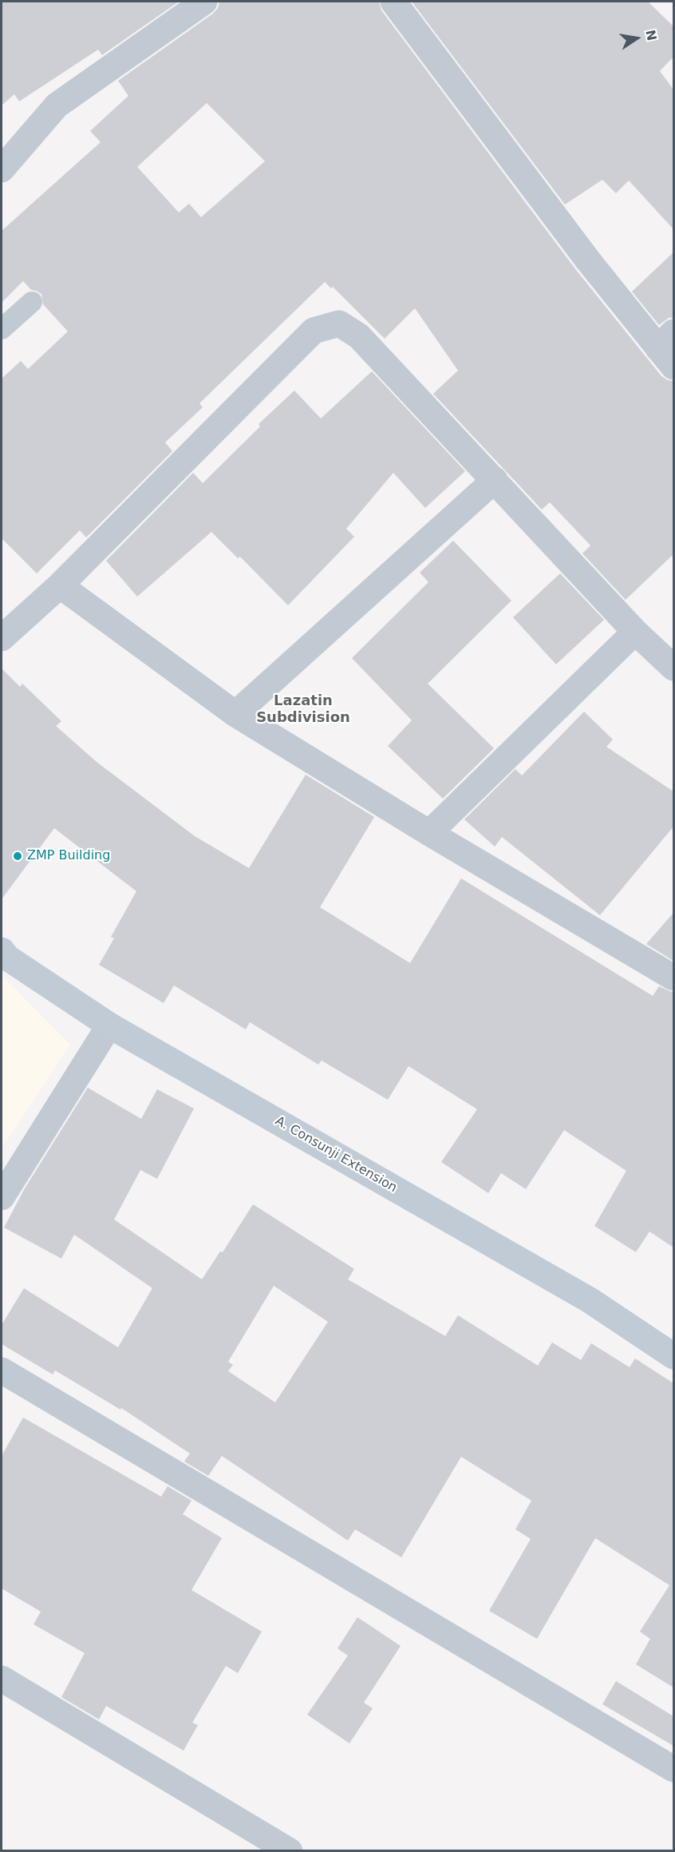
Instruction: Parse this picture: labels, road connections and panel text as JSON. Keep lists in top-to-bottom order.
{
  "streets": {
    "main road": ["A. Consunji Extension"]
  },
  "districts": ["Lazatin Subdivision"],
  "places": ["ZMP Building"],
  "north": "right"
}
